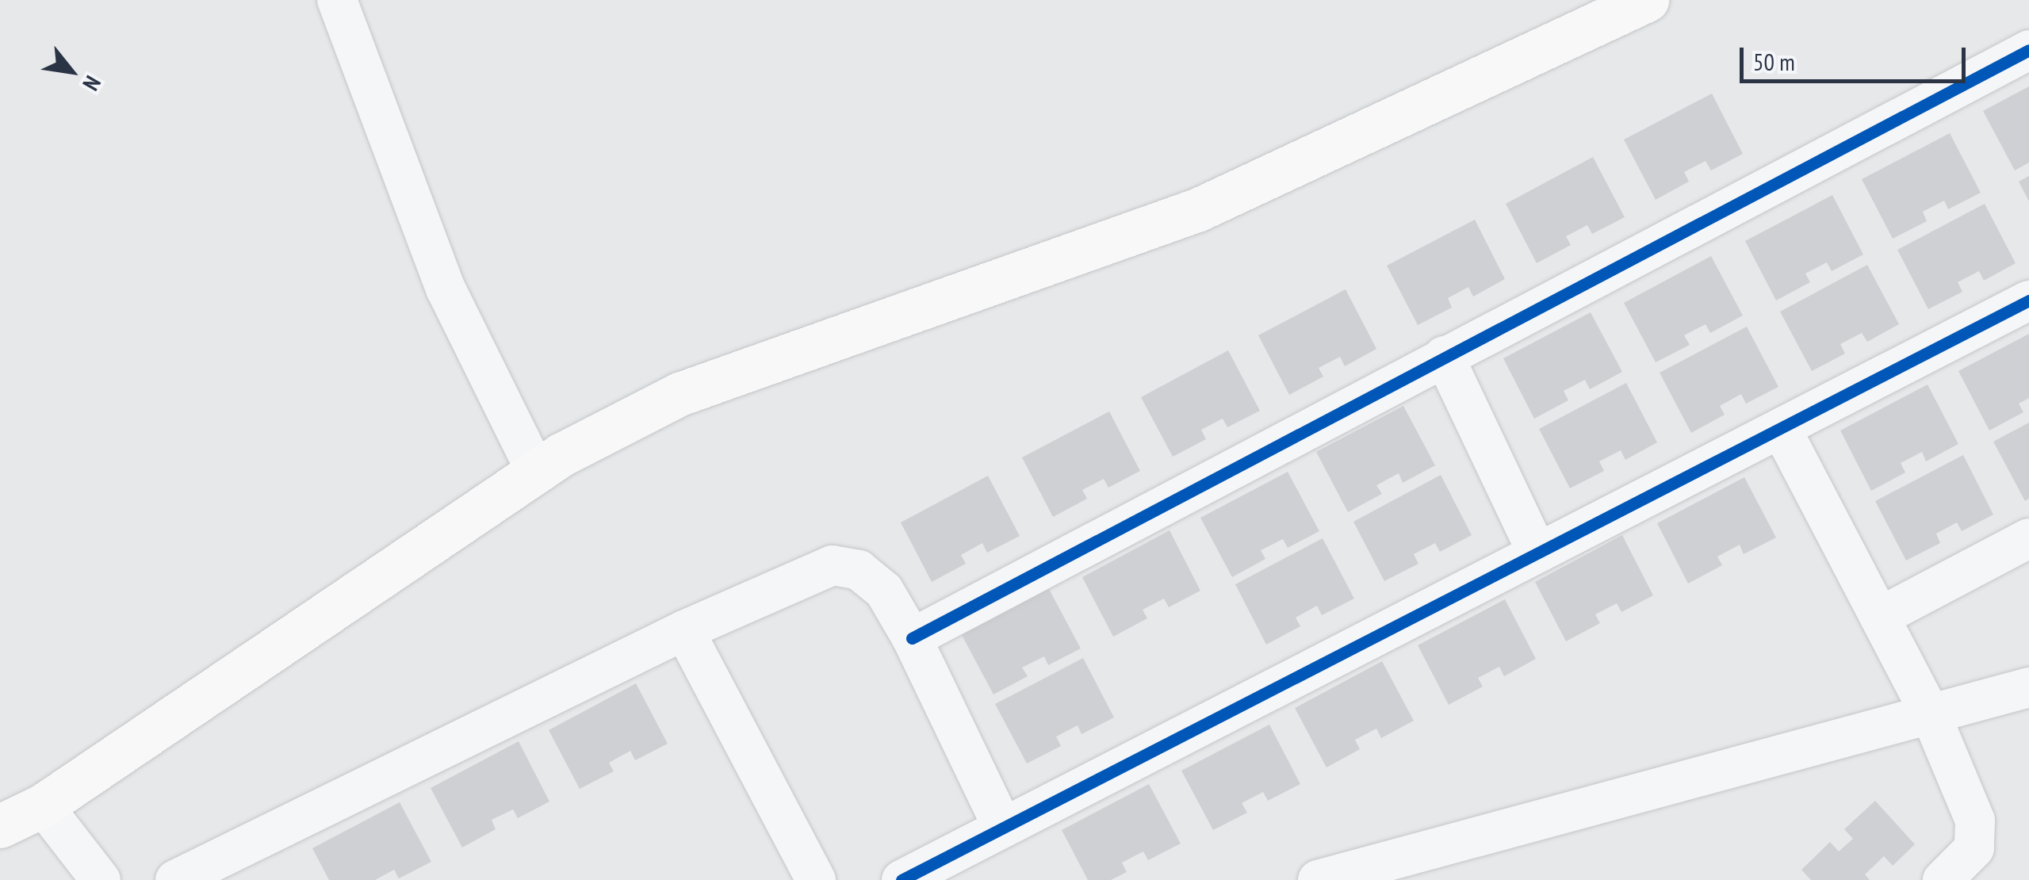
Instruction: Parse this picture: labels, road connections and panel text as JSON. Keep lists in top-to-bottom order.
{
  "scale_bar": "50 m",
  "north": "bottom right"
}
